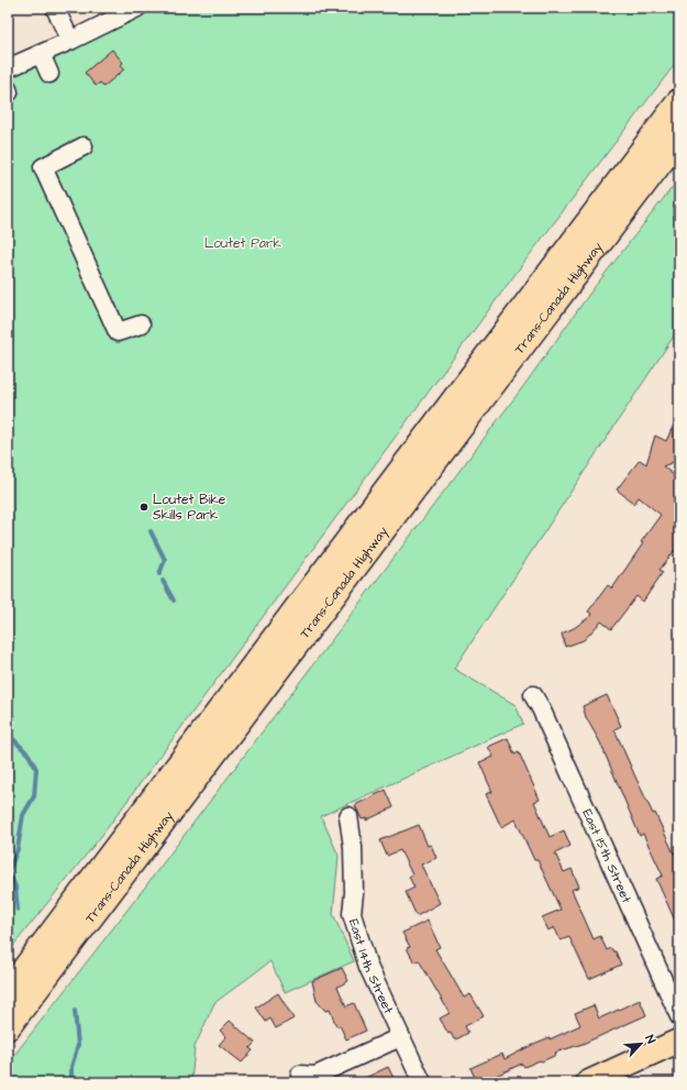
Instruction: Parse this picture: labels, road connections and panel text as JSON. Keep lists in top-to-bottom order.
{
  "streets": {
    "highway": ["Trans-Canada Highway"],
    "street": ["East 15th Street", "East 14th Street"]
  },
  "parks": ["Loutet Park"],
  "places": ["Loutet Bike Skills Park"],
  "north": "top right"
}
